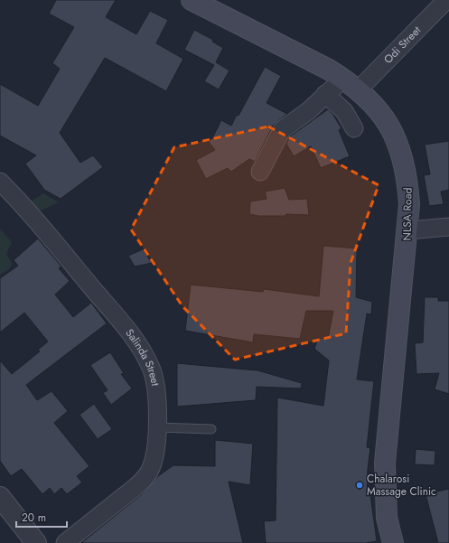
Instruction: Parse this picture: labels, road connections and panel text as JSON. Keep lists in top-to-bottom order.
{
  "streets": {
    "main road": ["NLSA Road"],
    "street": ["Odi Street", "Salinda Street"]
  },
  "crossings": [
    ["Odi Street", "NLSA Road"]
  ],
  "places": ["Chalarosi Massage Clinic"],
  "scale_bar": "20 m"
}
